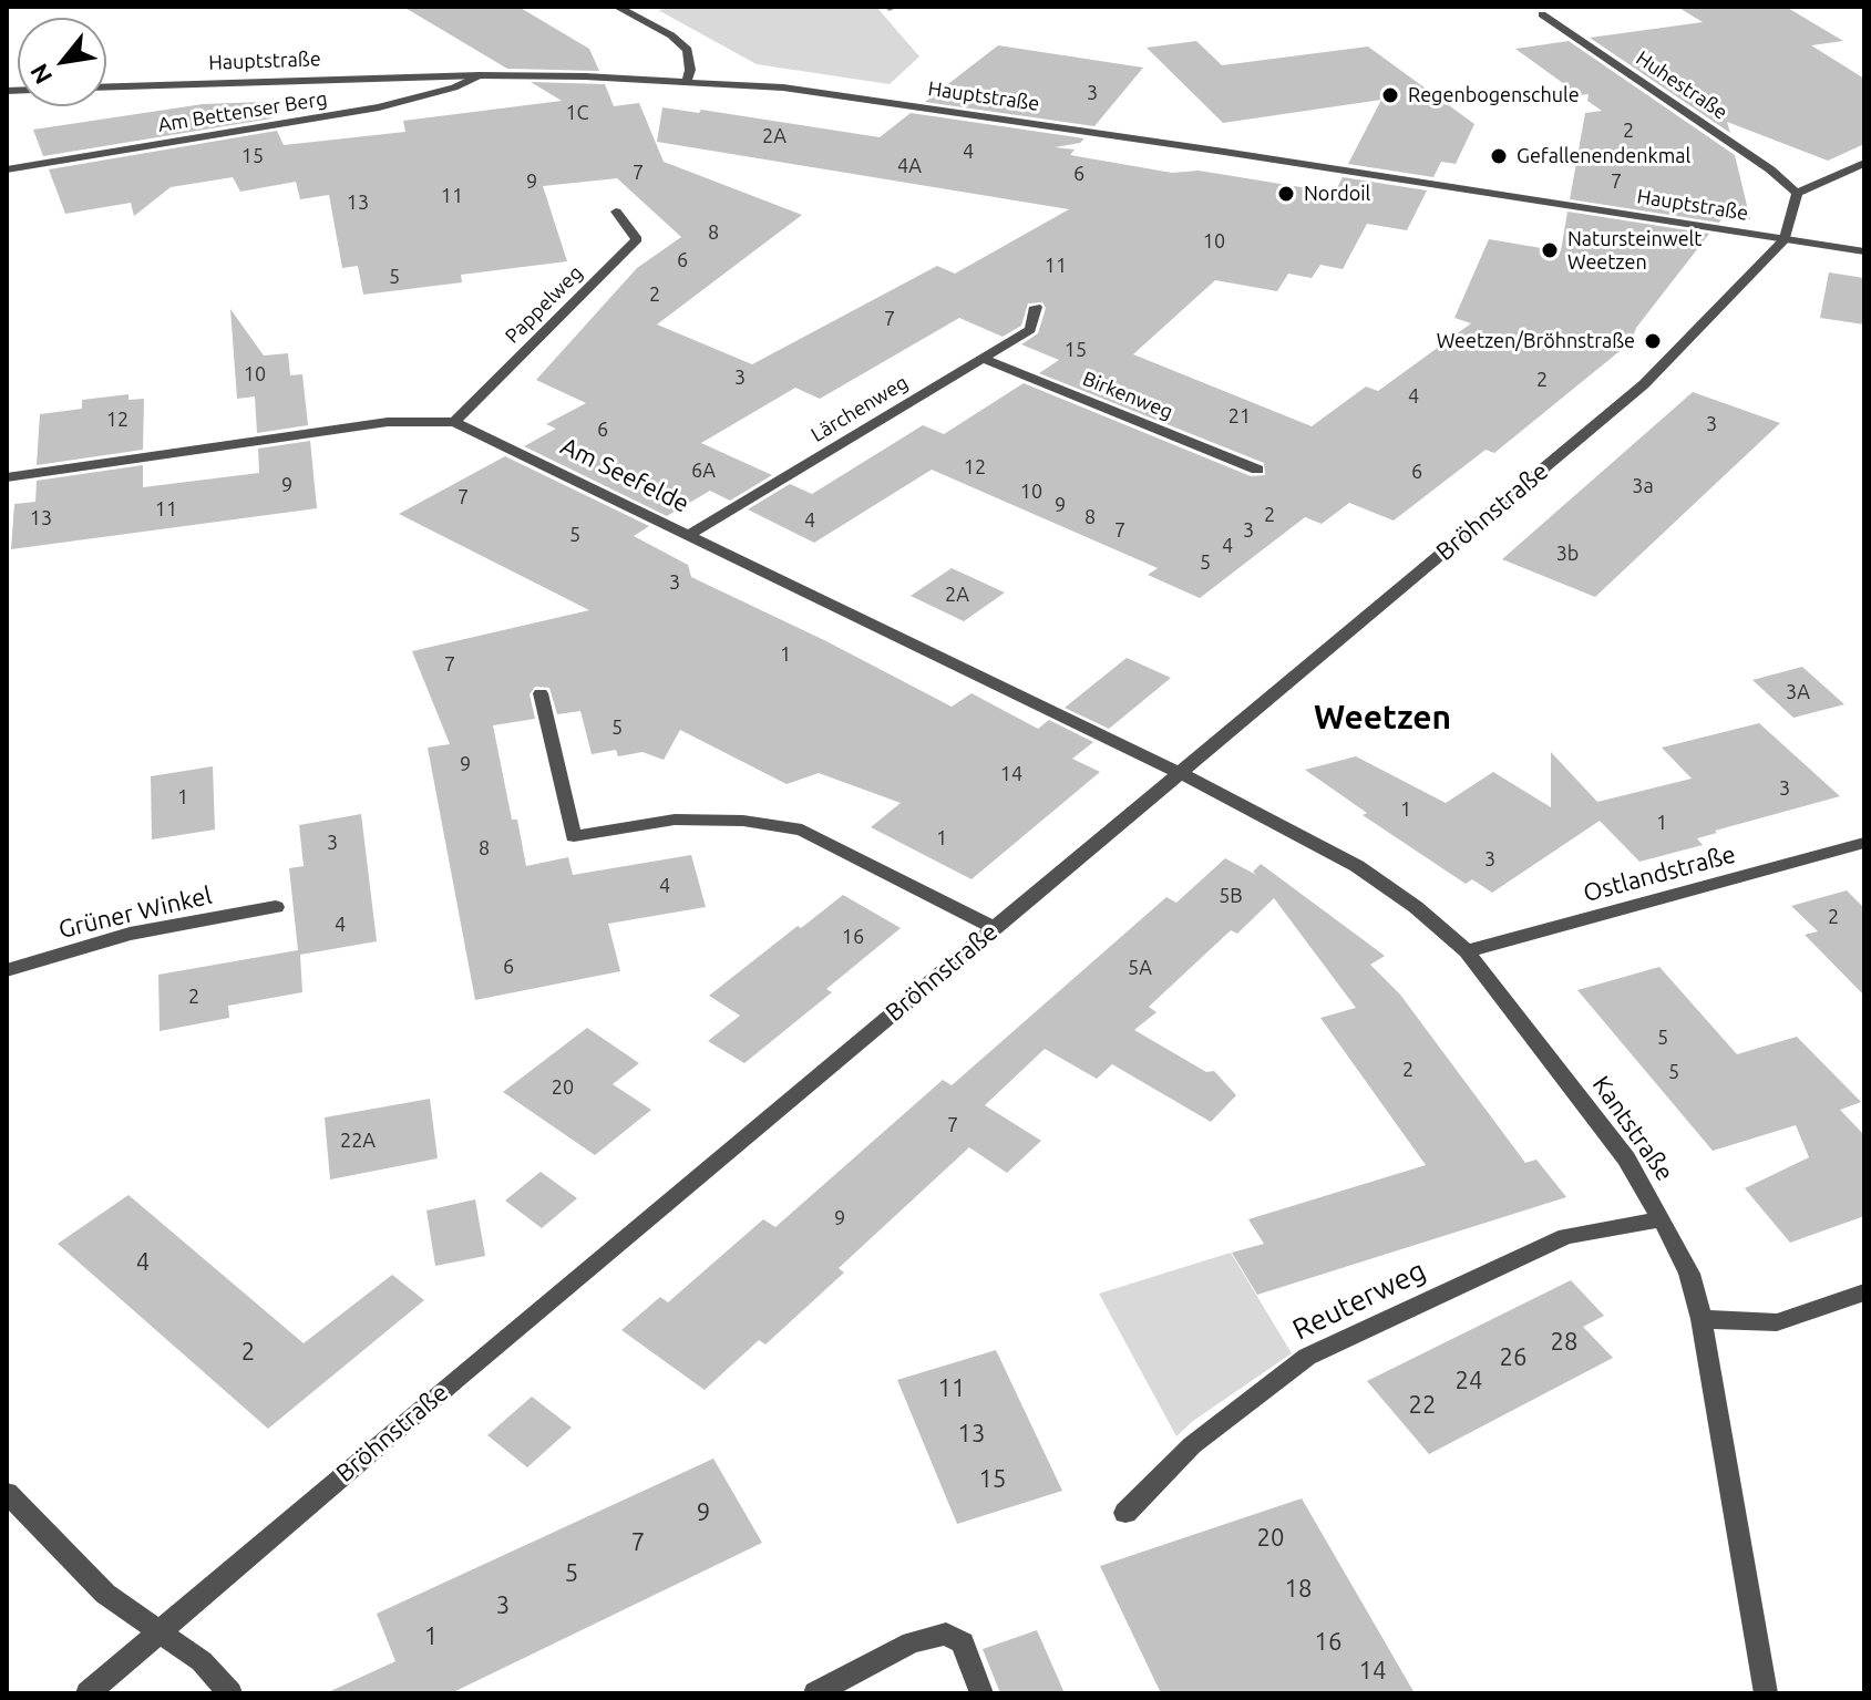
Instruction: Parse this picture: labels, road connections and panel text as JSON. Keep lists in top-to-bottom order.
{
  "streets": {
    "street": [
      "Hauptstraße",
      "Huhestraße",
      "Am Bettenser Berg",
      "Pappelweg",
      "Birkenweg",
      "Lärchenweg",
      "Am Seefelde",
      "Bröhnstraße",
      "Ostlandstraße",
      "Grüner Winkel",
      "Kantstraße",
      "Reuterweg"
    ]
  },
  "crossings": [
    ["Hauptstraße", "Am Bettenser Berg"],
    ["Hauptstraße", "Bröhnstraße"],
    ["Pappelweg", "Am Seefelde"],
    ["Birkenweg", "Lärchenweg"],
    ["Lärchenweg", "Am Seefelde"],
    ["Am Seefelde", "Bröhnstraße"],
    ["Am Seefelde", "Kantstraße"],
    ["Bröhnstraße", "Kantstraße"],
    ["Ostlandstraße", "Kantstraße"],
    ["Kantstraße", "Reuterweg"]
  ],
  "districts": ["Weetzen"],
  "places": [
    "Regenbogenschule",
    "Gefallenendenkmal",
    "Nordoil",
    "Natursteinwelt Weetzen",
    "Weetzen/Bröhnstraße"
  ],
  "house_numbers": [
    "3",
    "1C",
    "2",
    "2A",
    "4",
    "15",
    "4A",
    "7",
    "6",
    "9",
    "7",
    "11",
    "13",
    "8",
    "10",
    "6",
    "11",
    "5",
    "2",
    "7",
    "15",
    "10",
    "3",
    "2",
    "4",
    "21",
    "12",
    "3",
    "6",
    "12",
    "6A",
    "6",
    "9",
    "3a",
    "10",
    "7",
    "9",
    "11",
    "2",
    "8",
    "13",
    "4",
    "7",
    "3",
    "5",
    "4",
    "3b",
    "5",
    "3",
    "2A",
    "1",
    "7",
    "3A",
    "5",
    "9",
    "14",
    "3",
    "1",
    "1",
    "1",
    "1",
    "3",
    "8",
    "3",
    "4",
    "5B",
    "2",
    "4",
    "16",
    "6",
    "5A",
    "2",
    "5",
    "2",
    "5",
    "20",
    "7",
    "22A",
    "9",
    "4",
    "28",
    "2",
    "26",
    "24",
    "11",
    "22",
    "13",
    "15",
    "9",
    "20",
    "7",
    "5",
    "18",
    "3",
    "1",
    "16",
    "14"
  ],
  "north": "bottom left"
}
